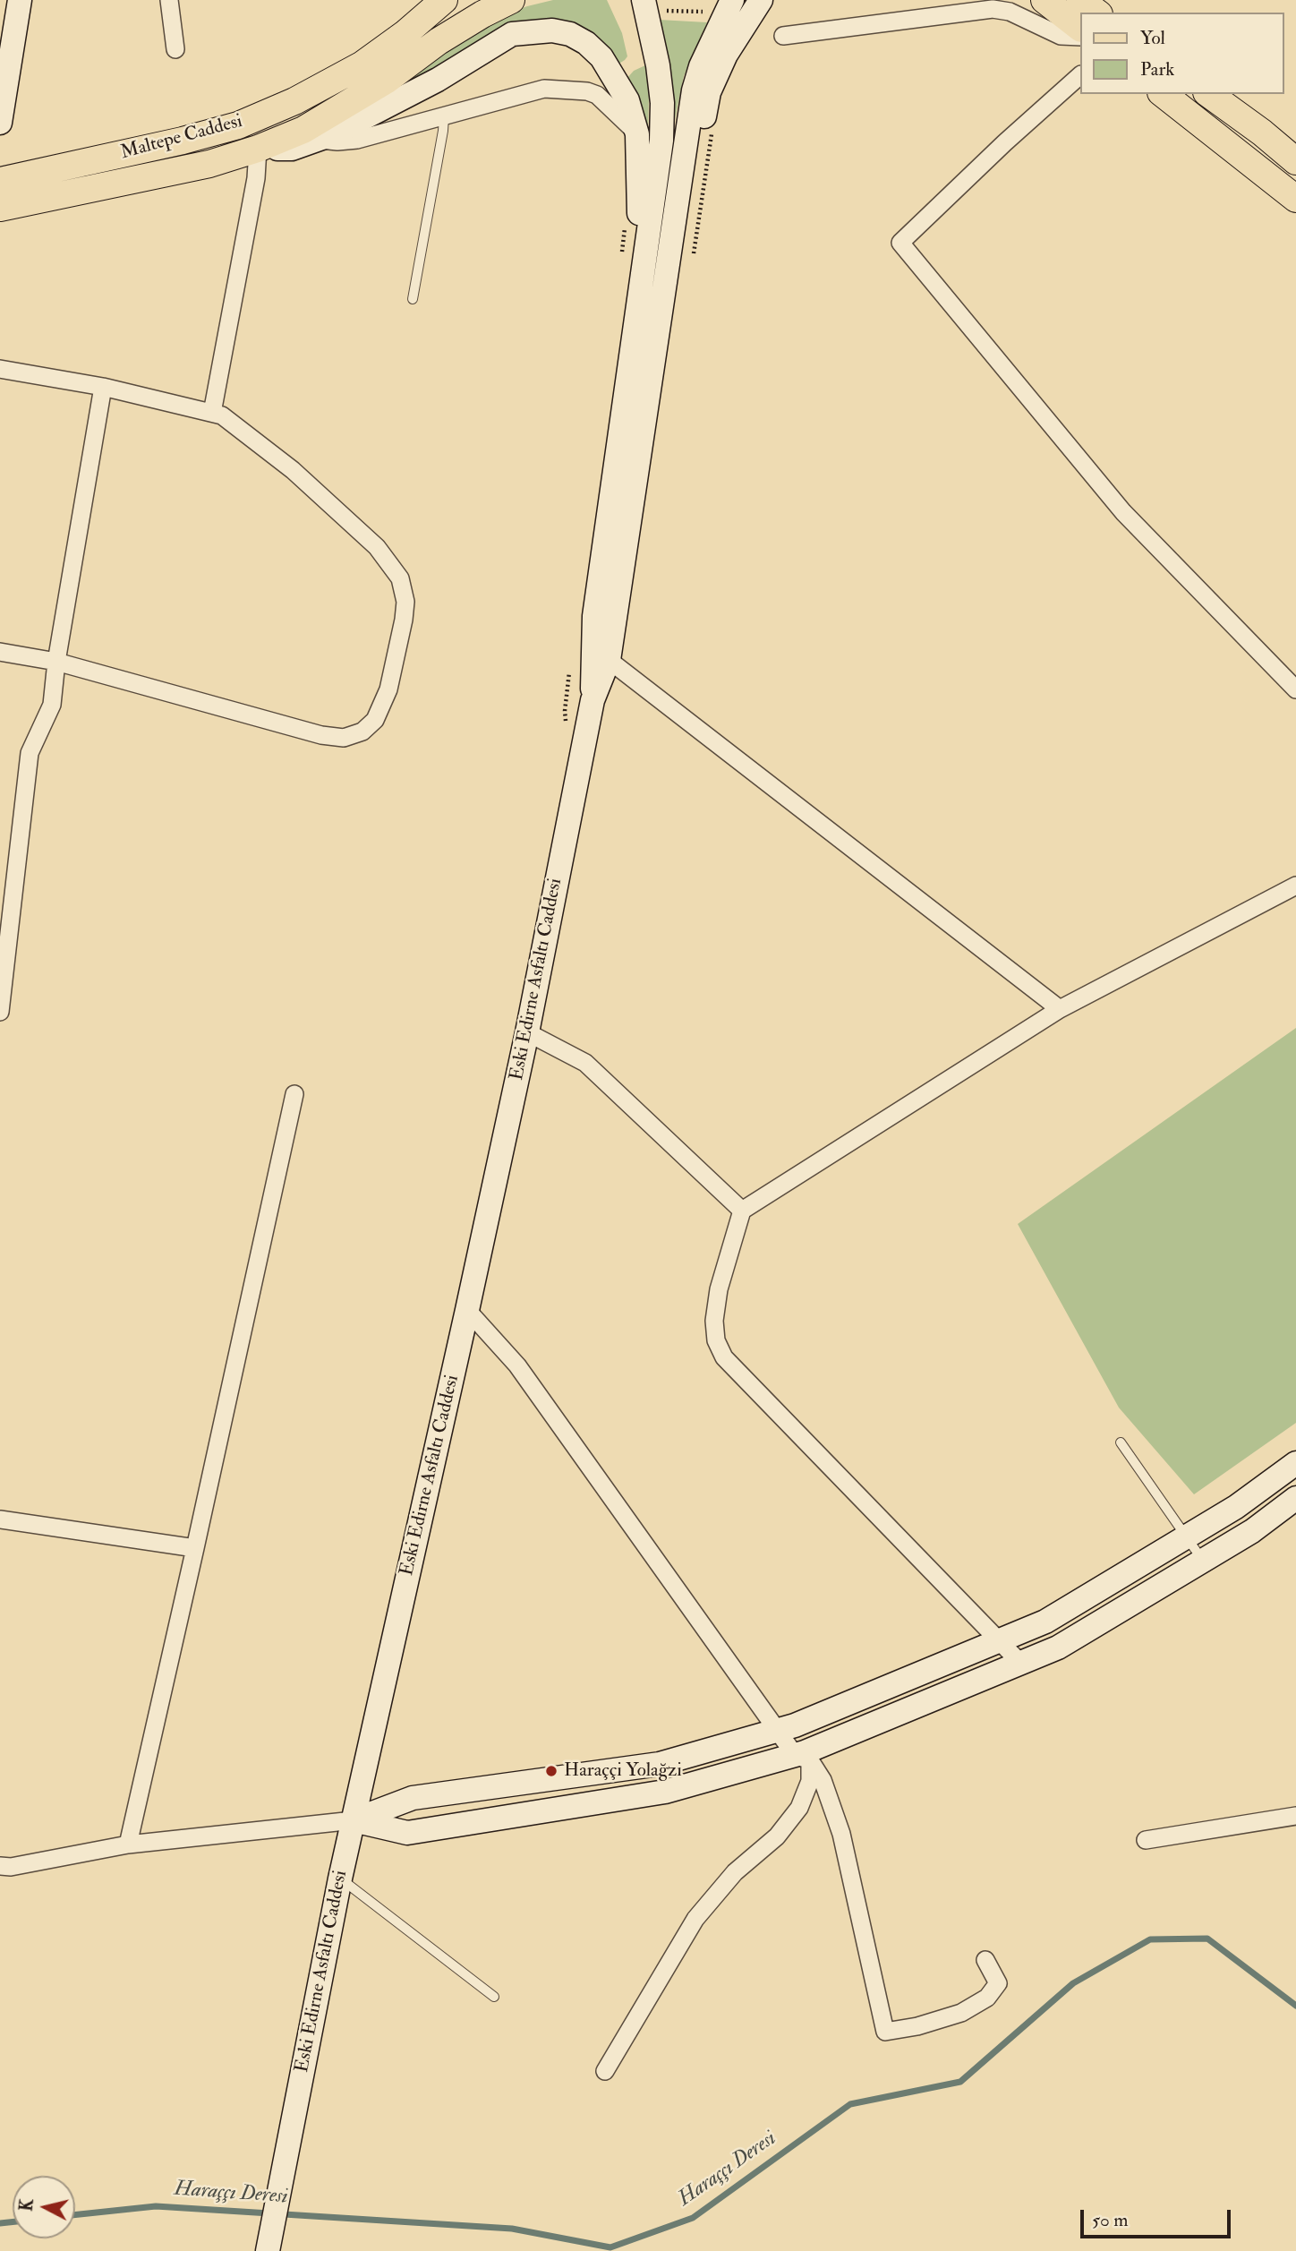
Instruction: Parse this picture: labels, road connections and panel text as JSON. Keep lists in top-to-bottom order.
{
  "streets": {
    "main road": ["Maltepe Caddesi", "Eski Edirne Asfaltı Caddesi"]
  },
  "water": ["Haraççı Deresi"],
  "places": ["Haraççi Yolağzi"],
  "legend": ["Yol", "Park"],
  "scale_bar": "50 m",
  "north": "left"
}
